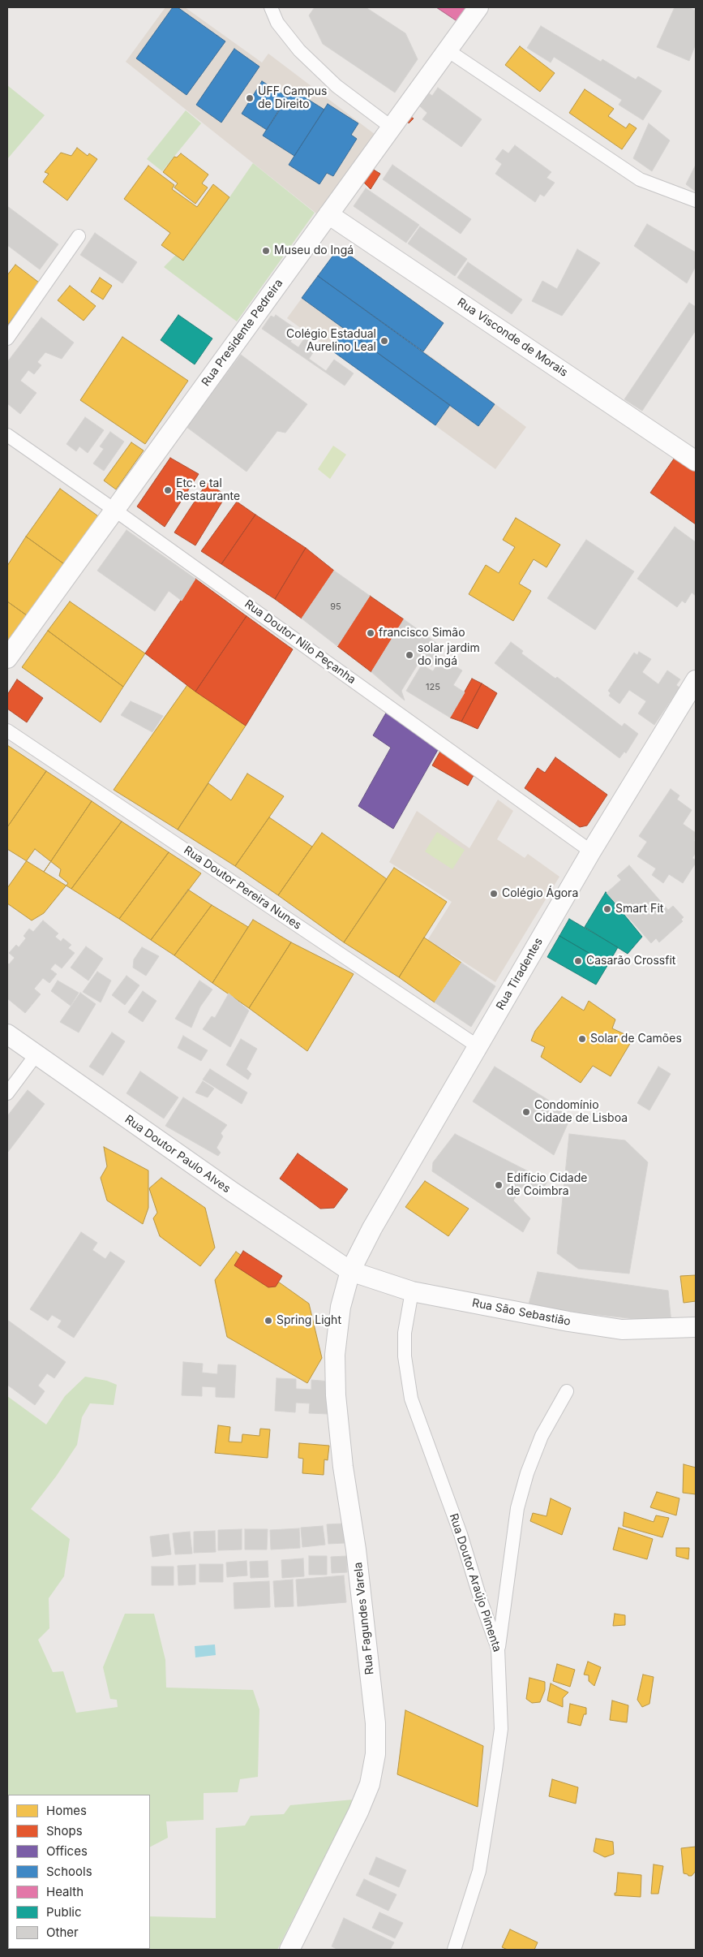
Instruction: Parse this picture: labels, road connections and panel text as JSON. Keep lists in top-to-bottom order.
{
  "streets": {
    "street": [
      "Rua Presidente Pedreira",
      "Rua Visconde de Morais",
      "Rua Doutor Nilo Peçanha",
      "Rua Doutor Pereira Nunes",
      "Rua Tiradentes",
      "Rua Doutor Paulo Alves",
      "Rua São Sebastião",
      "Rua Doutor Araújo Pimenta",
      "Rua Fagundes Varela"
    ]
  },
  "crossings": [
    ["Rua Presidente Pedreira", "Rua Visconde de Morais"],
    ["Rua Presidente Pedreira", "Rua Doutor Nilo Peçanha"],
    ["Rua Doutor Nilo Peçanha", "Rua Tiradentes"],
    ["Rua Doutor Pereira Nunes", "Rua Tiradentes"],
    ["Rua Tiradentes", "Rua Doutor Paulo Alves"],
    ["Rua Tiradentes", "Rua São Sebastião"],
    ["Rua Tiradentes", "Rua Fagundes Varela"],
    ["Rua Doutor Paulo Alves", "Rua São Sebastião"],
    ["Rua Doutor Paulo Alves", "Rua Fagundes Varela"],
    ["Rua São Sebastião", "Rua Doutor Araújo Pimenta"],
    ["Rua São Sebastião", "Rua Fagundes Varela"]
  ],
  "places": [
    "UFF Campus de Direito",
    "Museu do Ingá",
    "Colégio Estadual Aurelino Leal",
    "Etc. e tal Restaurante",
    "francisco Simão",
    "solar jardim do ingá",
    "Colégio Ágora",
    "Smart Fit",
    "Casarão Crossfit",
    "Solar de Camões",
    "Condomínio Cidade de Lisboa",
    "Edifício Cidade de Coimbra",
    "Spring Light"
  ],
  "house_numbers": ["95", "125"],
  "legend": [
    "Homes",
    "Shops",
    "Offices",
    "Schools",
    "Health",
    "Public",
    "Other"
  ]
}
